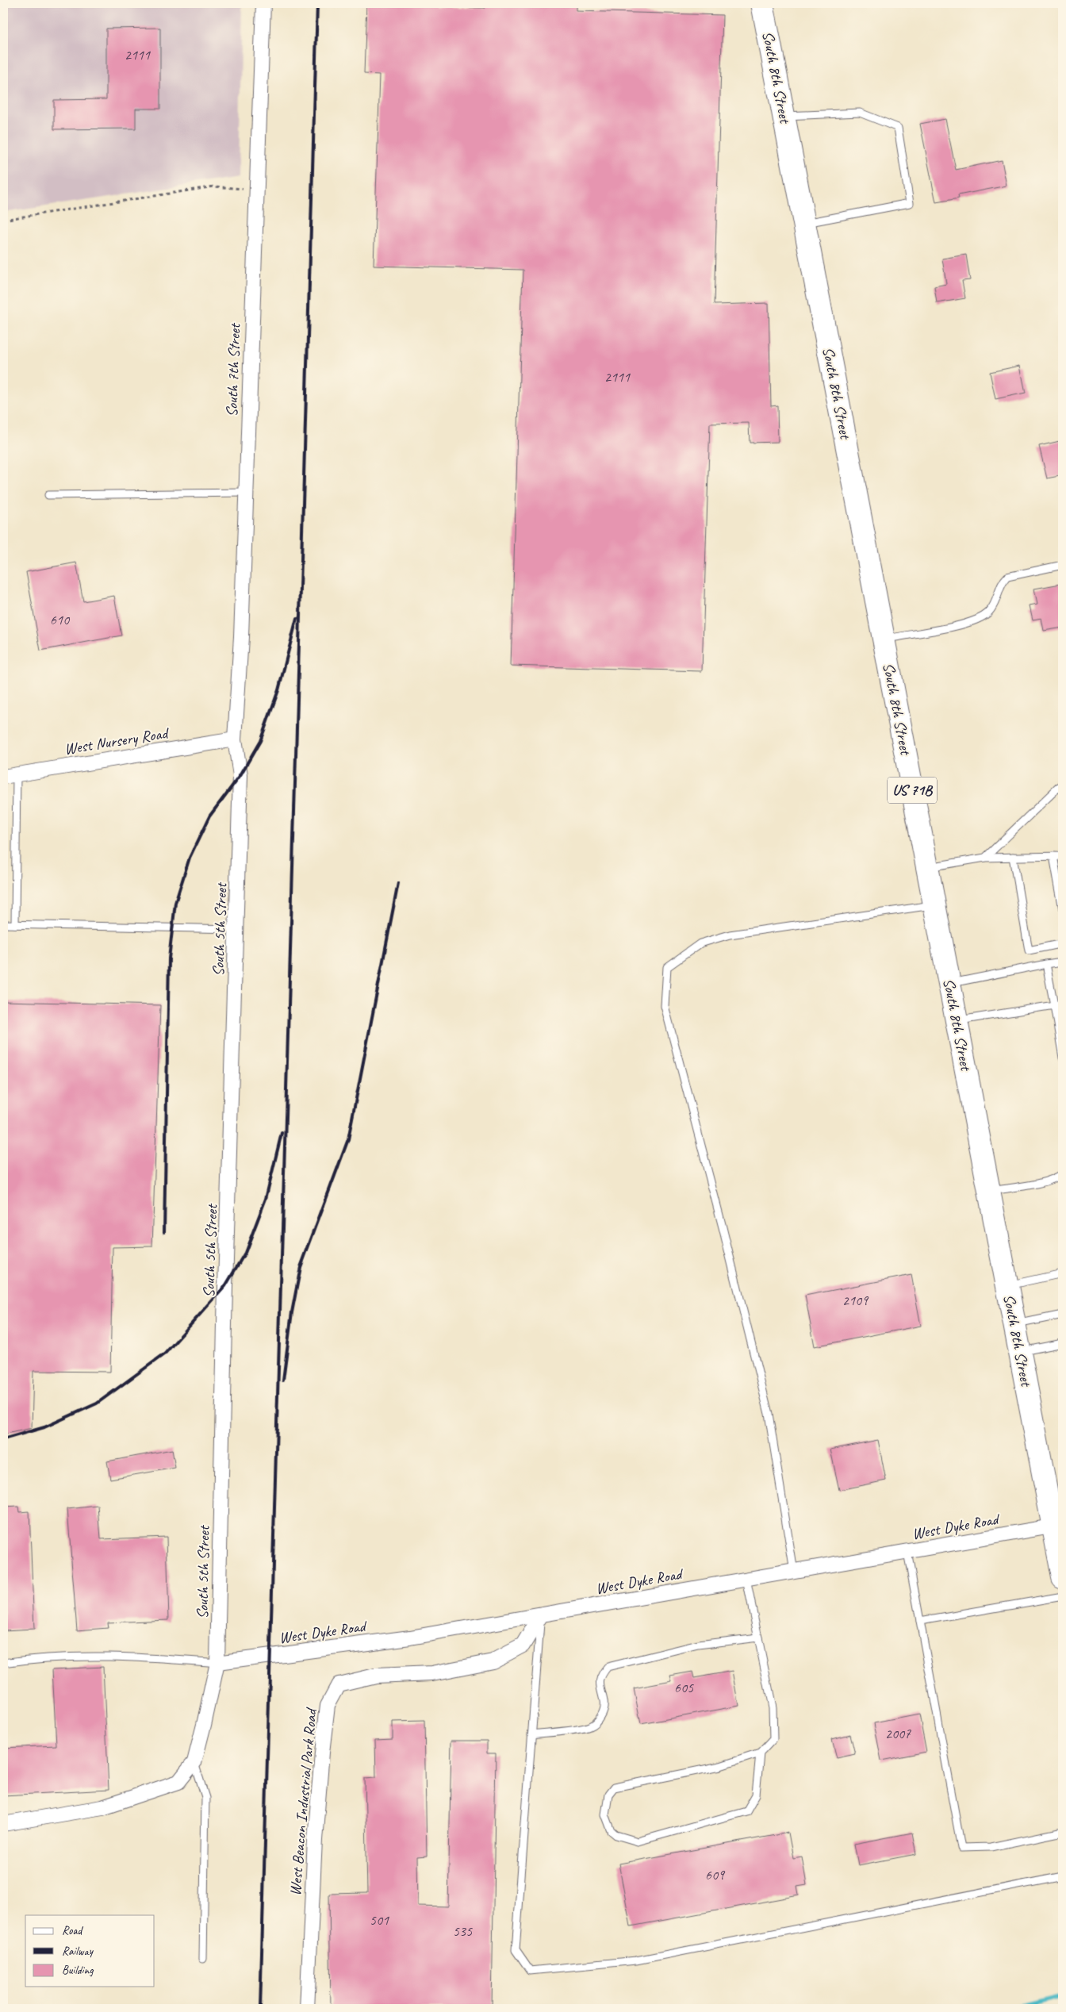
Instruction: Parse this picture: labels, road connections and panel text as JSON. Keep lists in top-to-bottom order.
{
  "streets": {
    "main road": ["South 8th Street", "US 71B"],
    "street": [
      "South 7th Street",
      "West Nursery Road",
      "South 5th Street",
      "West Dyke Road",
      "West Beacon Industrial Park Road"
    ]
  },
  "crossings": [
    ["South 8th Street", "West Dyke Road"],
    ["South 7th Street", "West Nursery Road"],
    ["South 7th Street", "South 5th Street"],
    ["West Nursery Road", "South 5th Street"],
    ["South 5th Street", "West Dyke Road"],
    ["West Dyke Road", "West Beacon Industrial Park Road"]
  ],
  "house_numbers": [
    "2111",
    "2111",
    "610",
    "2109",
    "605",
    "2007",
    "609",
    "501",
    "535"
  ],
  "legend": ["Road", "Railway", "Building"]
}
